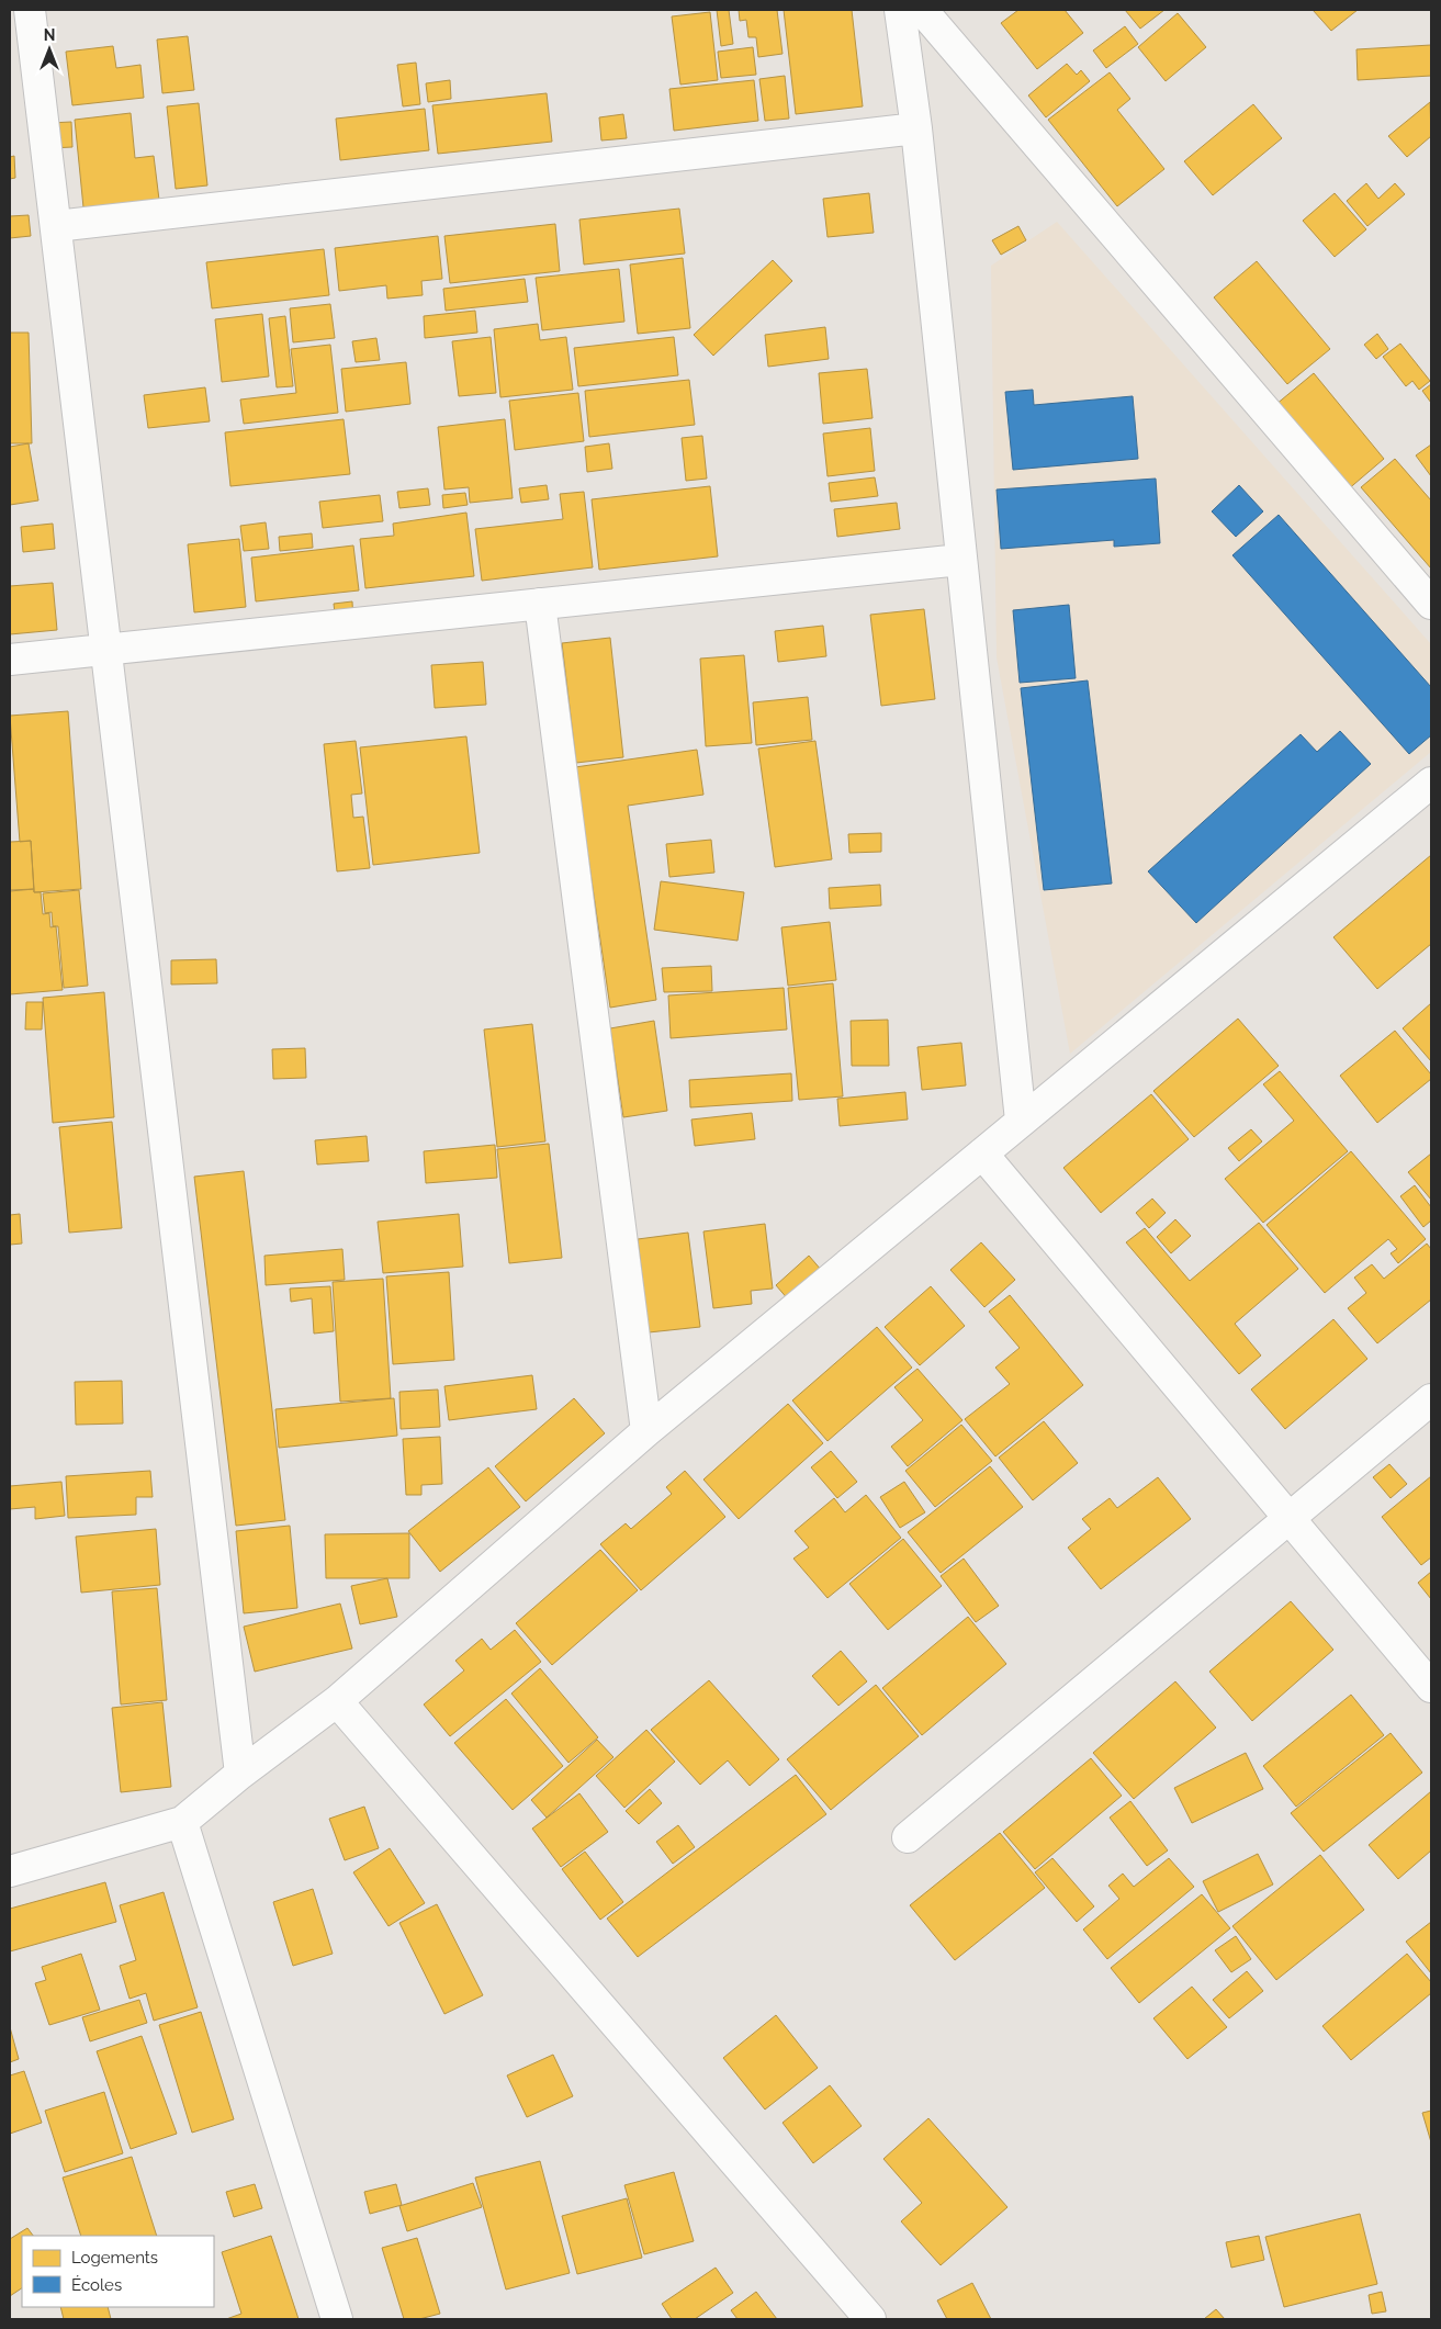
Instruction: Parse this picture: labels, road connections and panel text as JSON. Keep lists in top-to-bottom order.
{
  "legend": ["Logements", "Écoles"],
  "north": "top"
}
